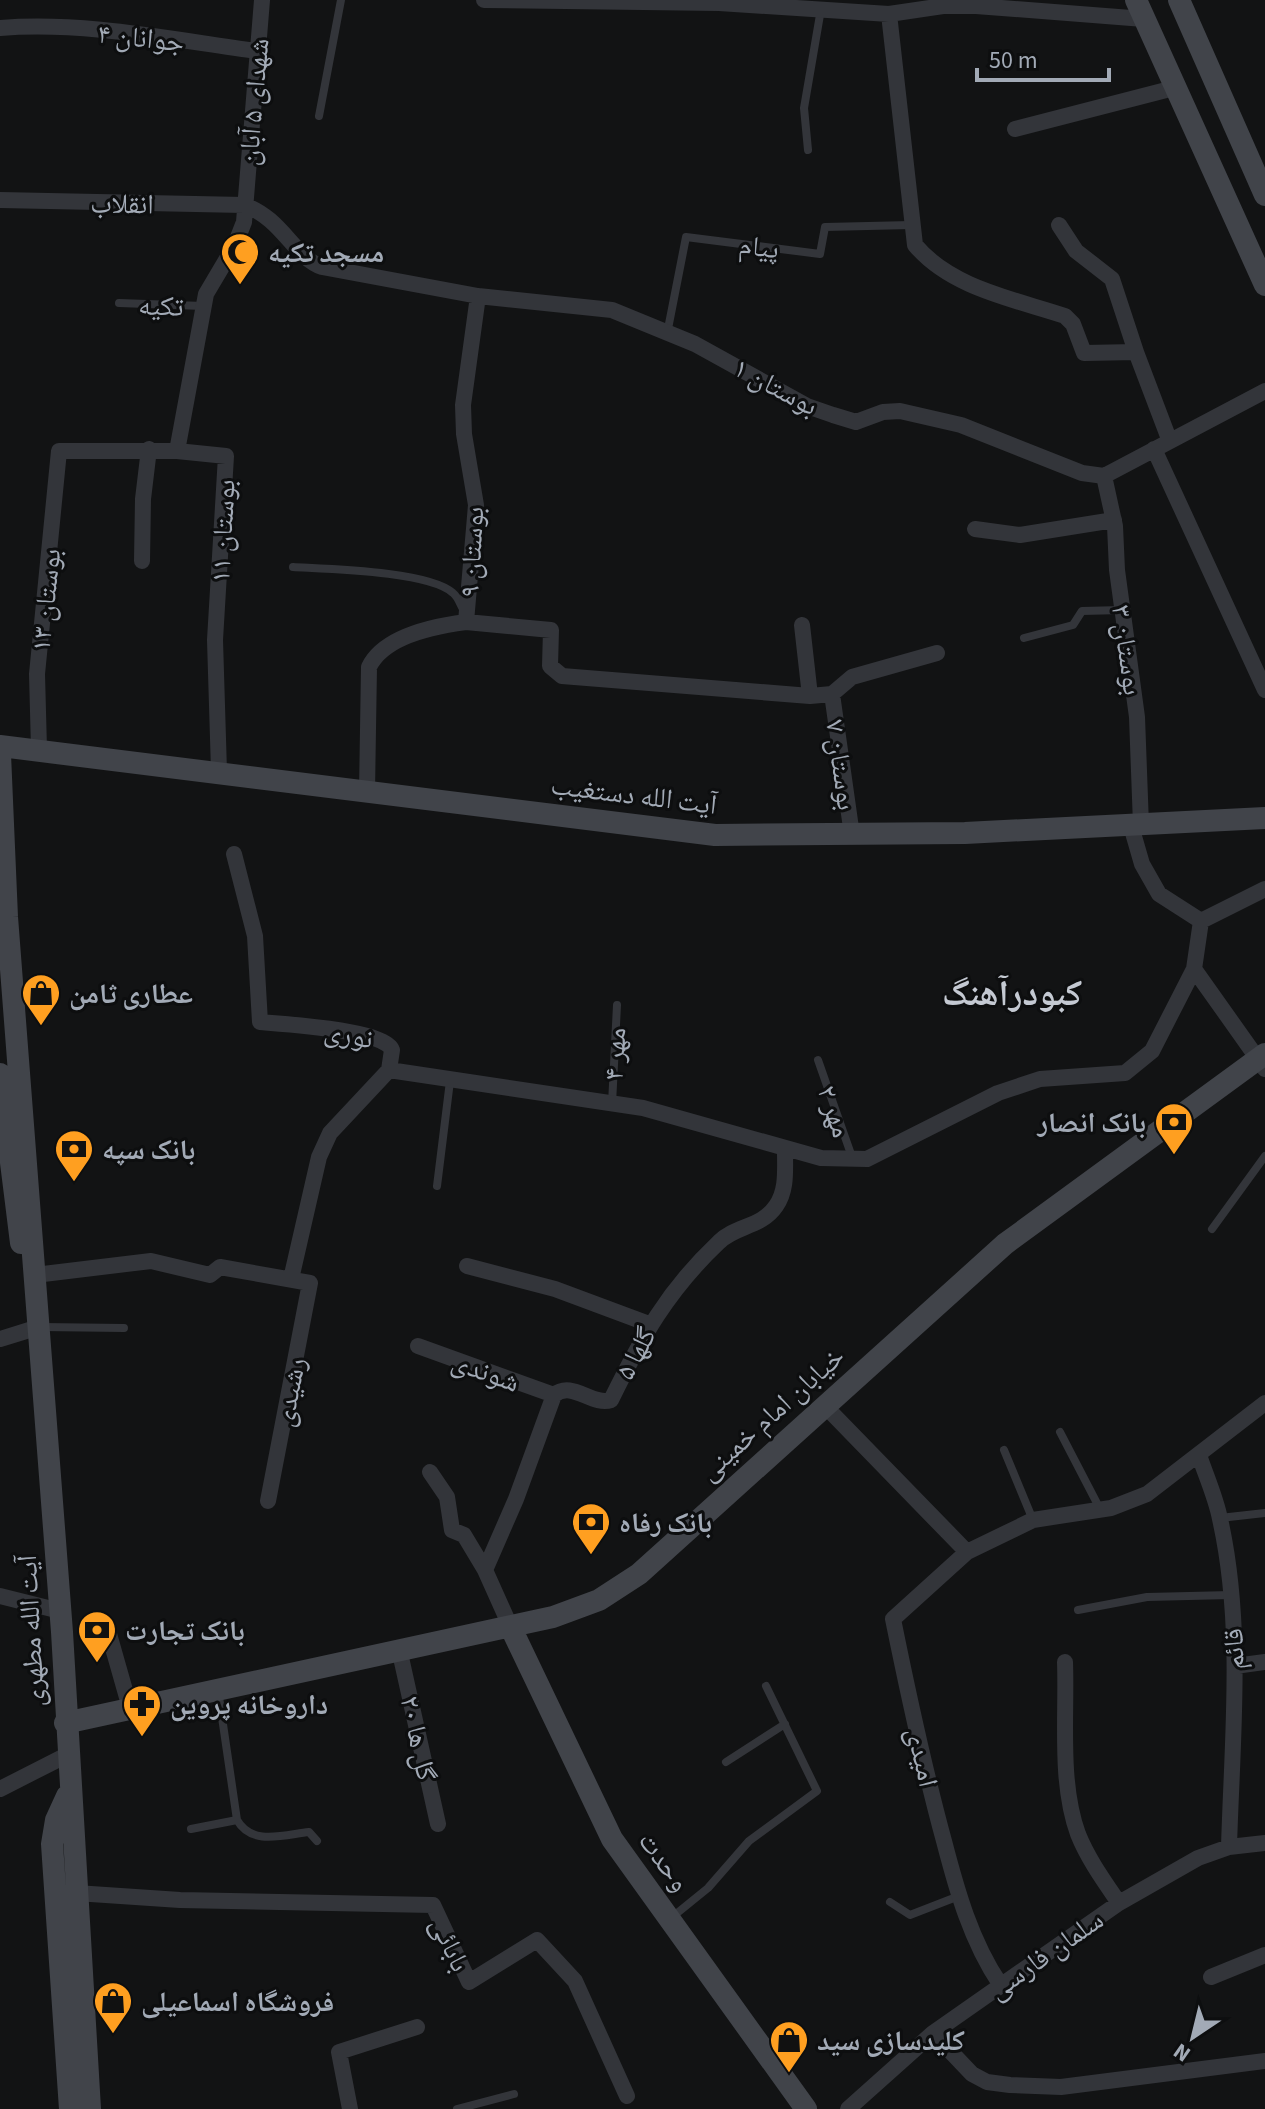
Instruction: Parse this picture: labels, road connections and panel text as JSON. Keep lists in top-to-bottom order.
{
  "streets": {
    "main road": [
      "آیت الله دستغیب",
      "خیابان امام خمینی",
      "آیت الله مطهری",
      "وحدت"
    ],
    "street": [
      "جوانان ۴",
      "شهدای ۵ آبان",
      "انقلاب",
      "بوستان ۱",
      "بوستان ۱۱",
      "بوستان ۹",
      "بوستان ۱۳",
      "بوستان ۳",
      "بوستان ۷",
      "نوری",
      "گلها ۵",
      "شوندی",
      "رشیدی",
      "قائم",
      "گل ها ۲۰",
      "امیدی",
      "بابائی",
      "سلمان فارسی"
    ],
    "lane": [
      "پیام",
      "تکیه",
      "مهر ۴",
      "مهر ۲"
    ]
  },
  "crossings": [
    ["جوانان ۴", "شهدای ۵ آبان"],
    ["شهدای ۵ آبان", "انقلاب"],
    ["شهدای ۵ آبان", "بوستان ۱"],
    ["شهدای ۵ آبان", "بوستان ۱۱"],
    ["انقلاب", "بوستان ۱"],
    ["انقلاب", "بوستان ۱۱"],
    ["پیام", "بوستان ۱"],
    ["تکیه", "بوستان ۱۱"],
    ["بوستان ۱", "بوستان ۱۱"],
    ["بوستان ۱", "بوستان ۹"],
    ["بوستان ۱", "بوستان ۳"],
    ["بوستان ۱۱", "آیت الله دستغیب"],
    ["بوستان ۹", "آیت الله دستغیب"],
    ["بوستان ۱۳", "آیت الله دستغیب"],
    ["بوستان ۳", "آیت الله دستغیب"],
    ["بوستان ۷", "آیت الله دستغیب"],
    ["نوری", "رشیدی"],
    ["گلها ۵", "شوندی"],
    ["خیابان امام خمینی", "آیت الله مطهری"],
    ["خیابان امام خمینی", "گل ها ۲۰"],
    ["خیابان امام خمینی", "وحدت"],
    ["آیت الله مطهری", "بابائی"],
    ["قائم", "سلمان فارسی"],
    ["امیدی", "سلمان فارسی"]
  ],
  "districts": ["کبودرآهنگ"],
  "places": {
    "mosque": ["مسجد تکیه"],
    "shop": ["عطاری ثامن", "فروشگاه اسماعیلی", "کلیدسازی سید"],
    "bank": [
      "بانک انصار",
      "بانک سپه",
      "بانک رفاه",
      "بانک تجارت"
    ],
    "pharmacy": ["داروخانه پروین"]
  },
  "scale_bar": "50 m",
  "north": "bottom left"
}
